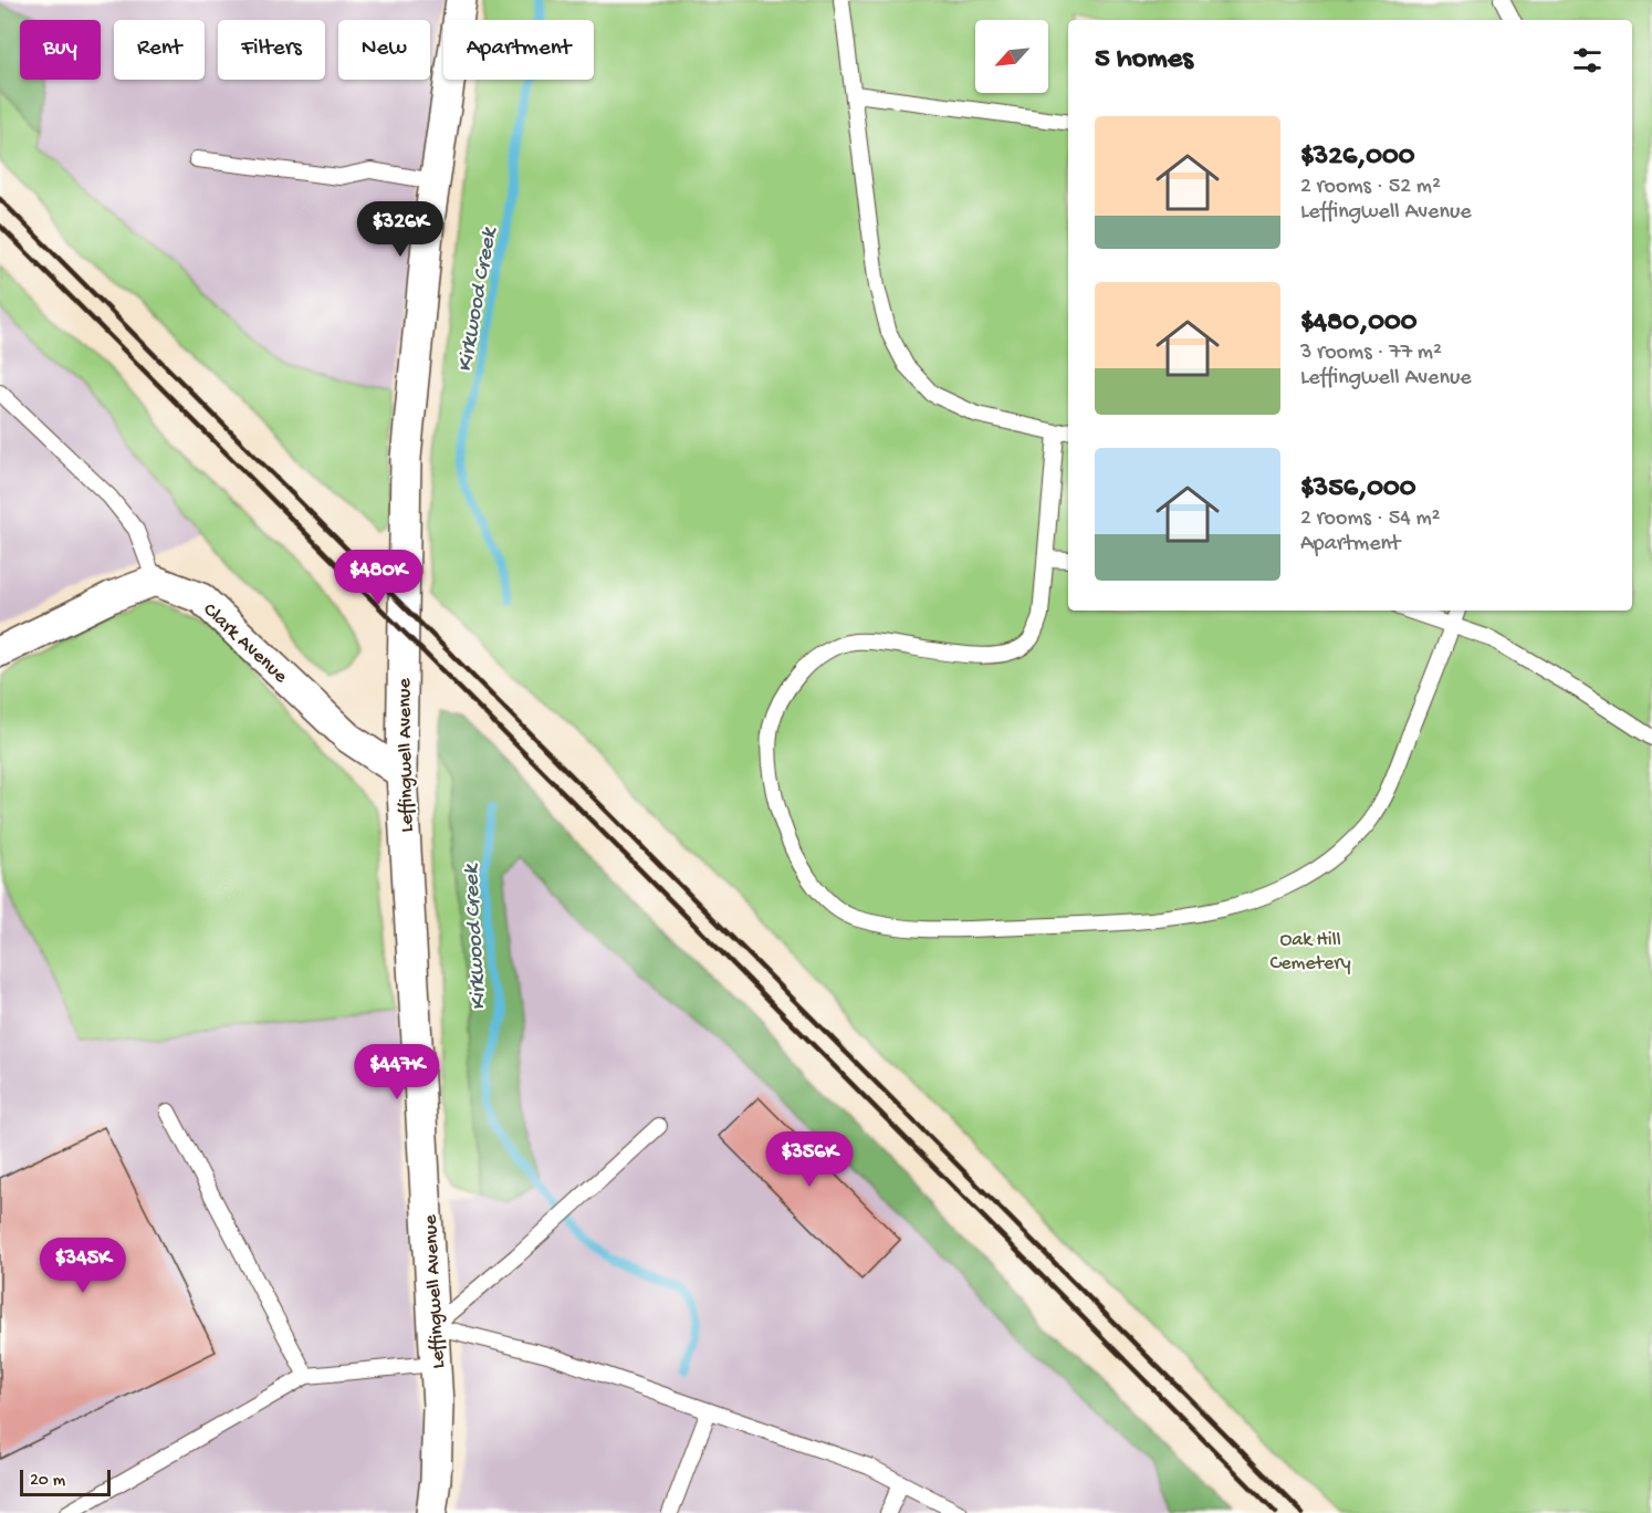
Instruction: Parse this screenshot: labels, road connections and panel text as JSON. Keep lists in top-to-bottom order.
{
  "streets": {
    "street": ["Clark Avenue", "Leffingwell Avenue"]
  },
  "crossings": [
    ["Clark Avenue", "Leffingwell Avenue"]
  ],
  "water": ["Kirkwood Creek"],
  "parks": ["Oak Hill Cemetery"],
  "scale_bar": "20 m",
  "north": "bottom left",
  "page": {
    "chip": [
      "Buy",
      "Rent",
      "Filters",
      "New",
      "Apartment"
    ],
    "heading": "5 homes",
    "list": [
      {
        "name": "$326,000",
        "note": "2 rooms · 52 m² · Leffingwell Avenue"
      },
      {
        "name": "$480,000",
        "note": "3 rooms · 77 m² · Leffingwell Avenue"
      },
      {
        "name": "$356,000",
        "note": "2 rooms · 54 m² · Apartment"
      }
    ],
    "price": [
      "$326K",
      "$480K",
      "$447K",
      "$356K",
      "$345K"
    ],
    "scale": "20 m"
  }
}
